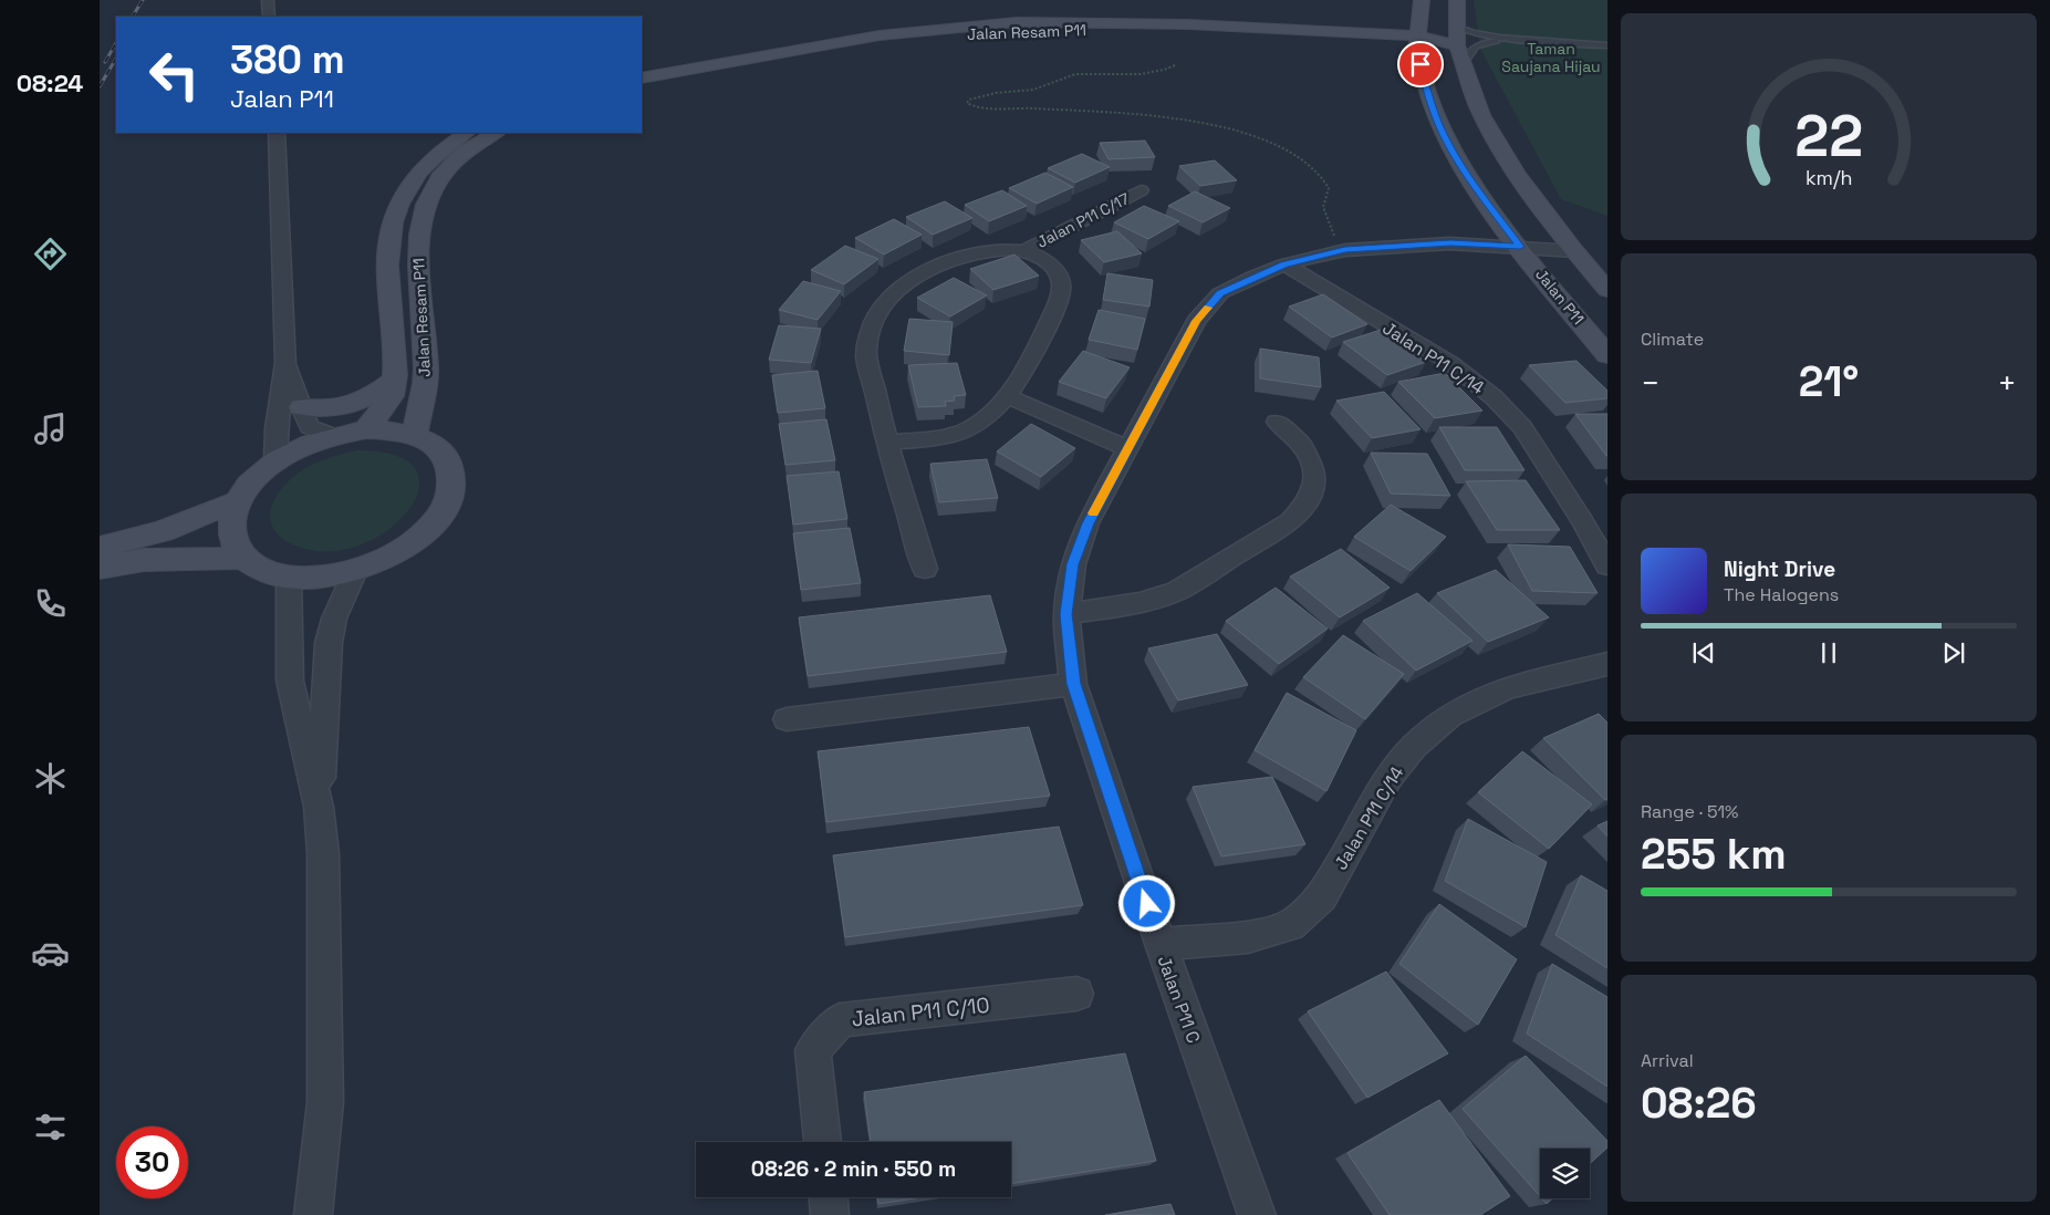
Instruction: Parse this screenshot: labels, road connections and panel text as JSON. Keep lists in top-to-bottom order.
{
  "streets": {
    "main road": ["Jalan Resam P11", "Jalan P11"],
    "street": [
      "Jalan P11 C/17",
      "Jalan P11 C/14",
      "Jalan P11 C",
      "Jalan P11 C/10"
    ]
  },
  "crossings": [
    ["Jalan Resam P11", "Jalan P11"],
    ["Jalan P11", "Jalan P11 C"],
    ["Jalan P11 C/14", "Jalan P11 C"]
  ],
  "parks": ["Taman Saujana Hijau"],
  "page": {
    "tabs": "08:24",
    "turn": ["380 m", "Jalan P11"],
    "tile": [
      "Climate",
      ["Range · 51%", "255 km"],
      ["Arrival", "08:26"]
    ],
    "heat": ["−", "21°", "+"],
    "song": ["Night Drive", "The Halogens"],
    "limit": "30",
    "trip": "08:26 · 2 min · 550 m",
    "gauge": ["22", "km/h"]
  }
}
